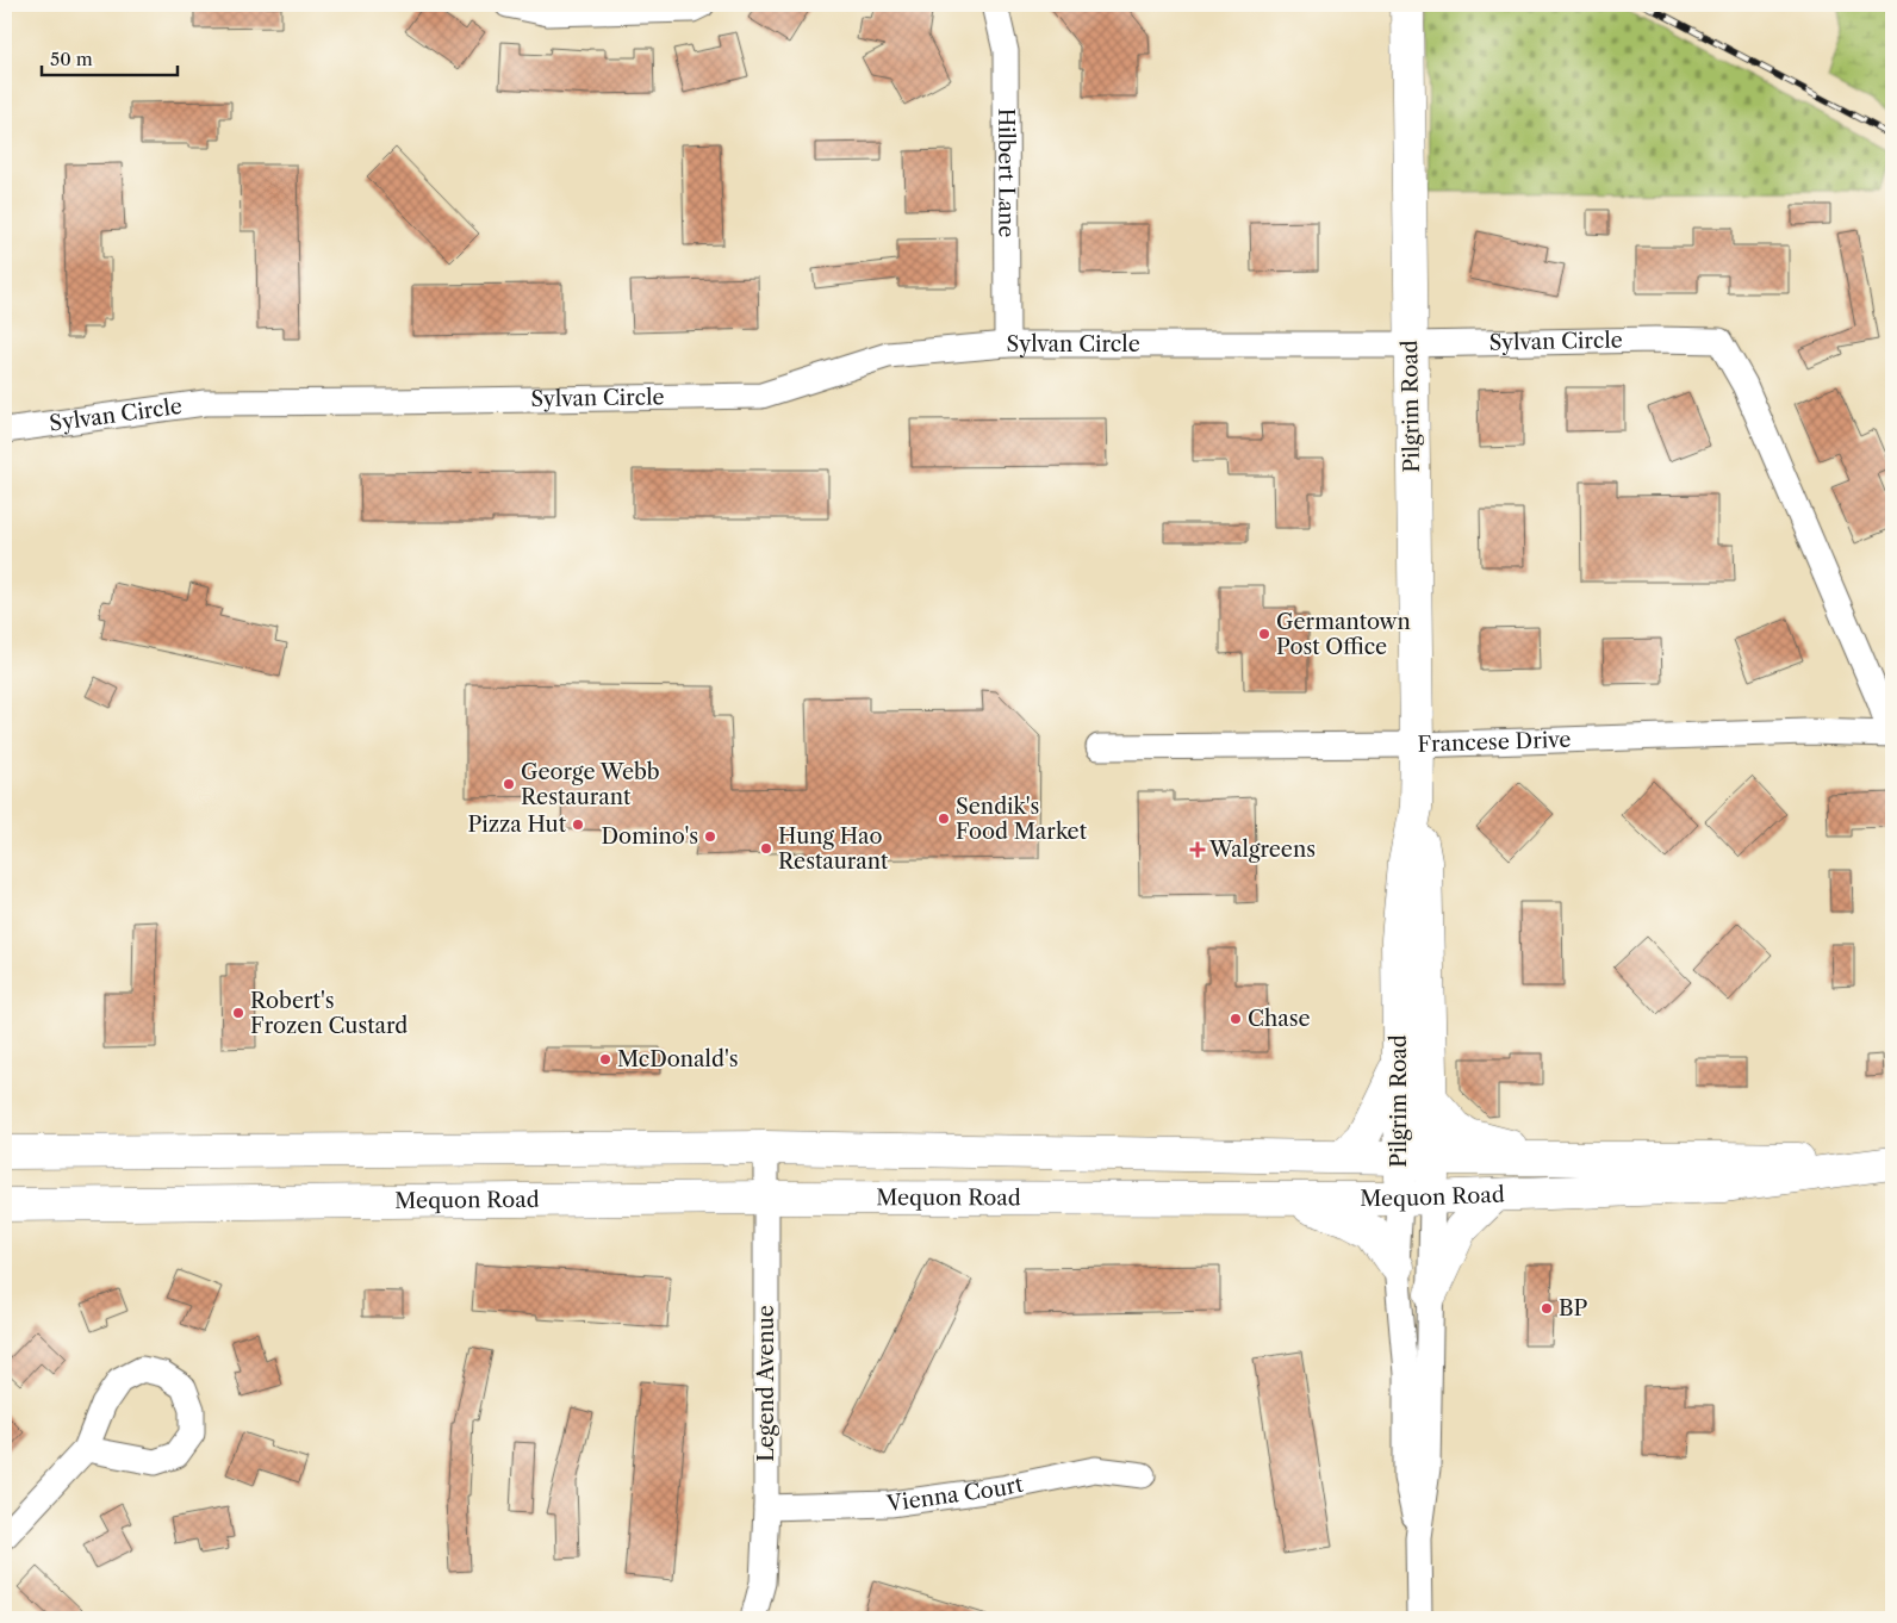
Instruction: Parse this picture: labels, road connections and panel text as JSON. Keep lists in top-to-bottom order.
{
  "streets": {
    "main road": ["Pilgrim Road", "Mequon Road"],
    "street": [
      "Hilbert Lane",
      "Sylvan Circle",
      "Francese Drive",
      "Legend Avenue",
      "Vienna Court"
    ]
  },
  "crossings": [
    ["Hilbert Lane", "Sylvan Circle"],
    ["Sylvan Circle", "Pilgrim Road"],
    ["Sylvan Circle", "Francese Drive"],
    ["Pilgrim Road", "Francese Drive"],
    ["Pilgrim Road", "Mequon Road"],
    ["Mequon Road", "Legend Avenue"],
    ["Legend Avenue", "Vienna Court"]
  ],
  "places": {
    "other": [
      "Germantown Post Office",
      "George Webb Restaurant",
      "Sendik's Food Market",
      "Pizza Hut",
      "Domino's",
      "Hung Hao Restaurant",
      "Robert's Frozen Custard",
      "Chase",
      "McDonald's",
      "BP"
    ],
    "health": ["Walgreens"]
  },
  "scale_bar": "50 m"
}
